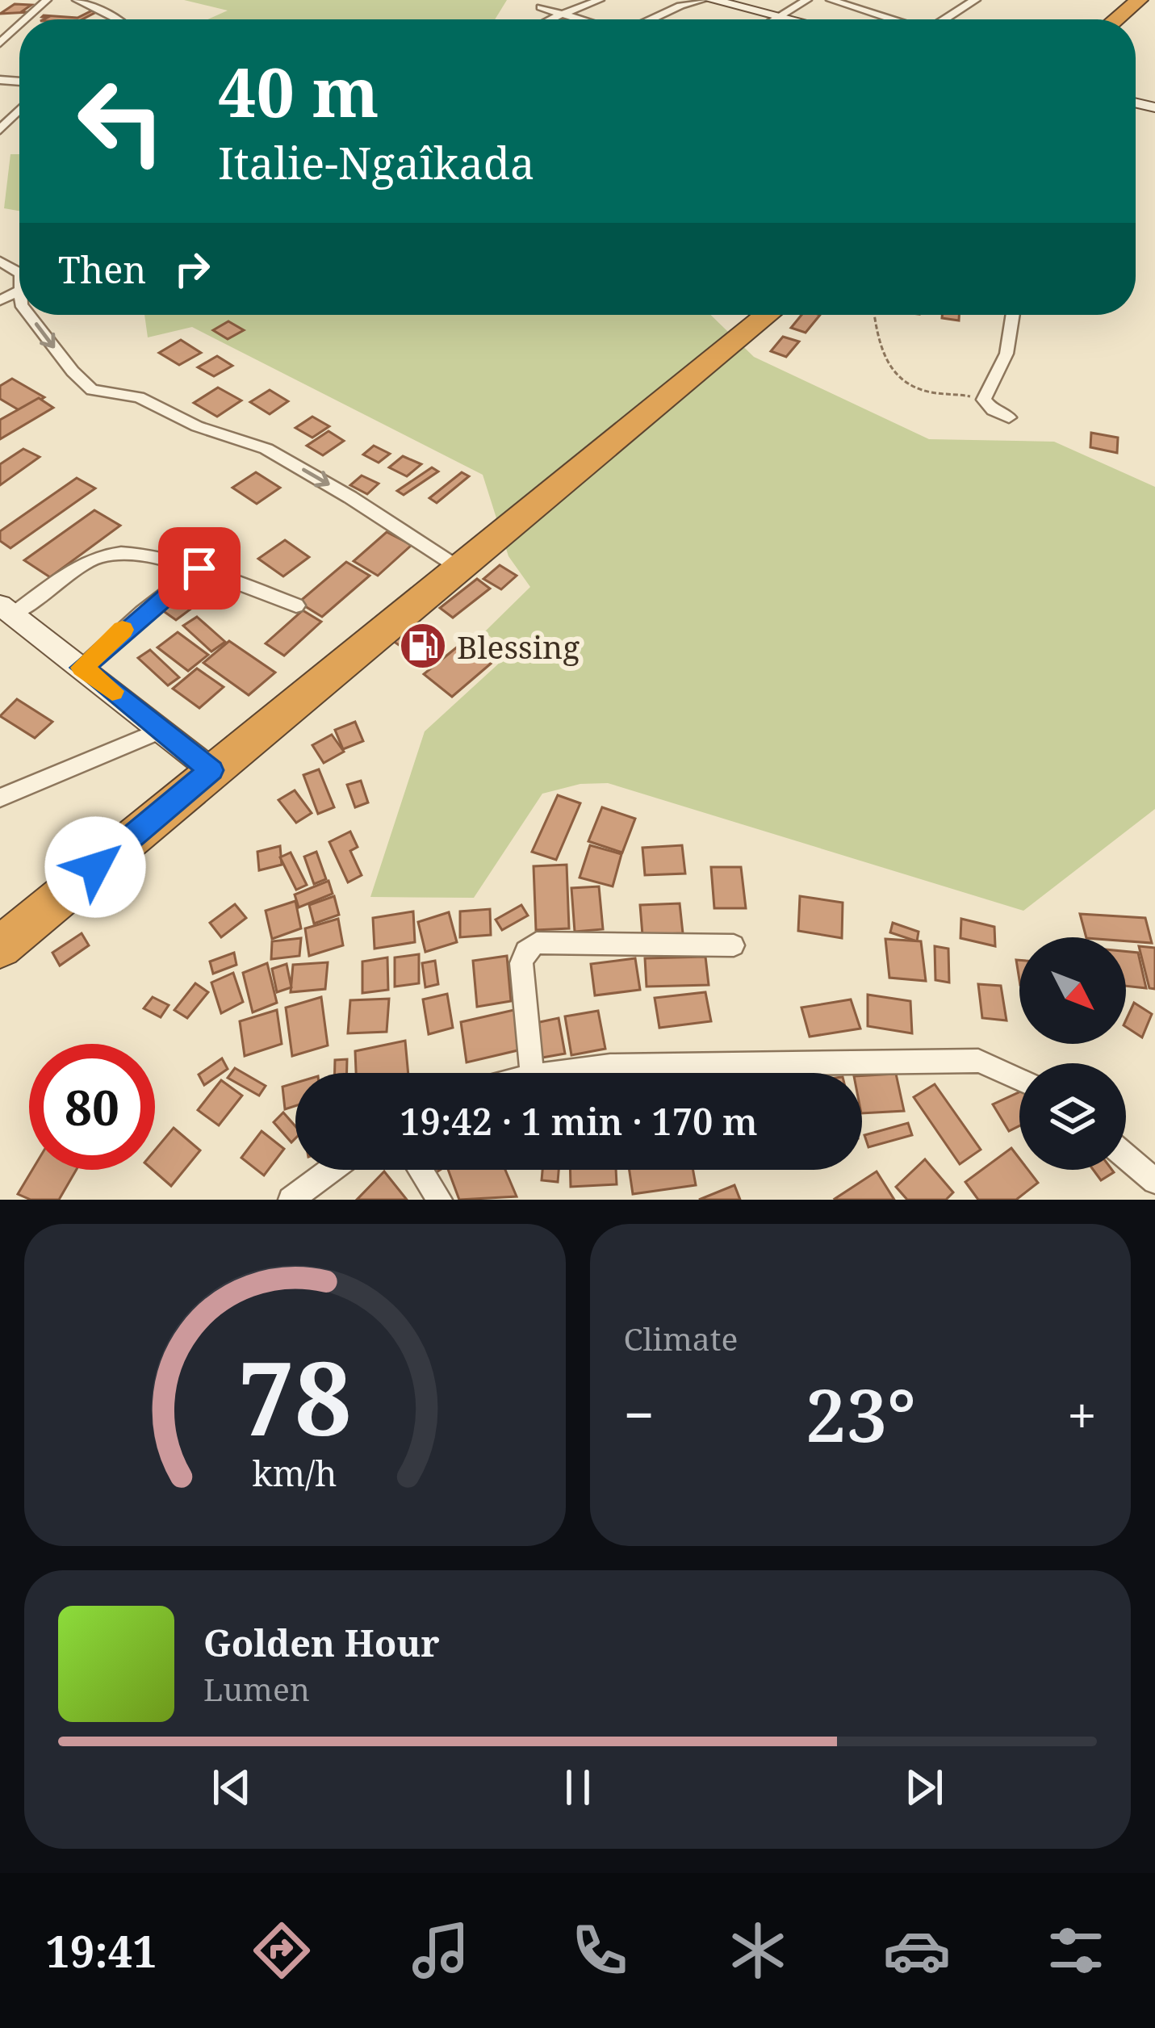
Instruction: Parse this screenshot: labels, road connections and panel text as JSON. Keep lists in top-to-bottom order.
{
  "places": {
    "fuel station": ["Blessing"]
  },
  "north": "bottom right",
  "page": {
    "turn": ["40 m", "Italie-Ngaîkada"],
    "then": "Then",
    "limit": "80",
    "trip": "19:42 · 1 min · 170 m",
    "tile": "Climate",
    "heat": ["−", "23°", "+"],
    "song": ["Golden Hour", "Lumen"],
    "tabs": "19:41",
    "gauge": ["78", "km/h"]
  }
}
